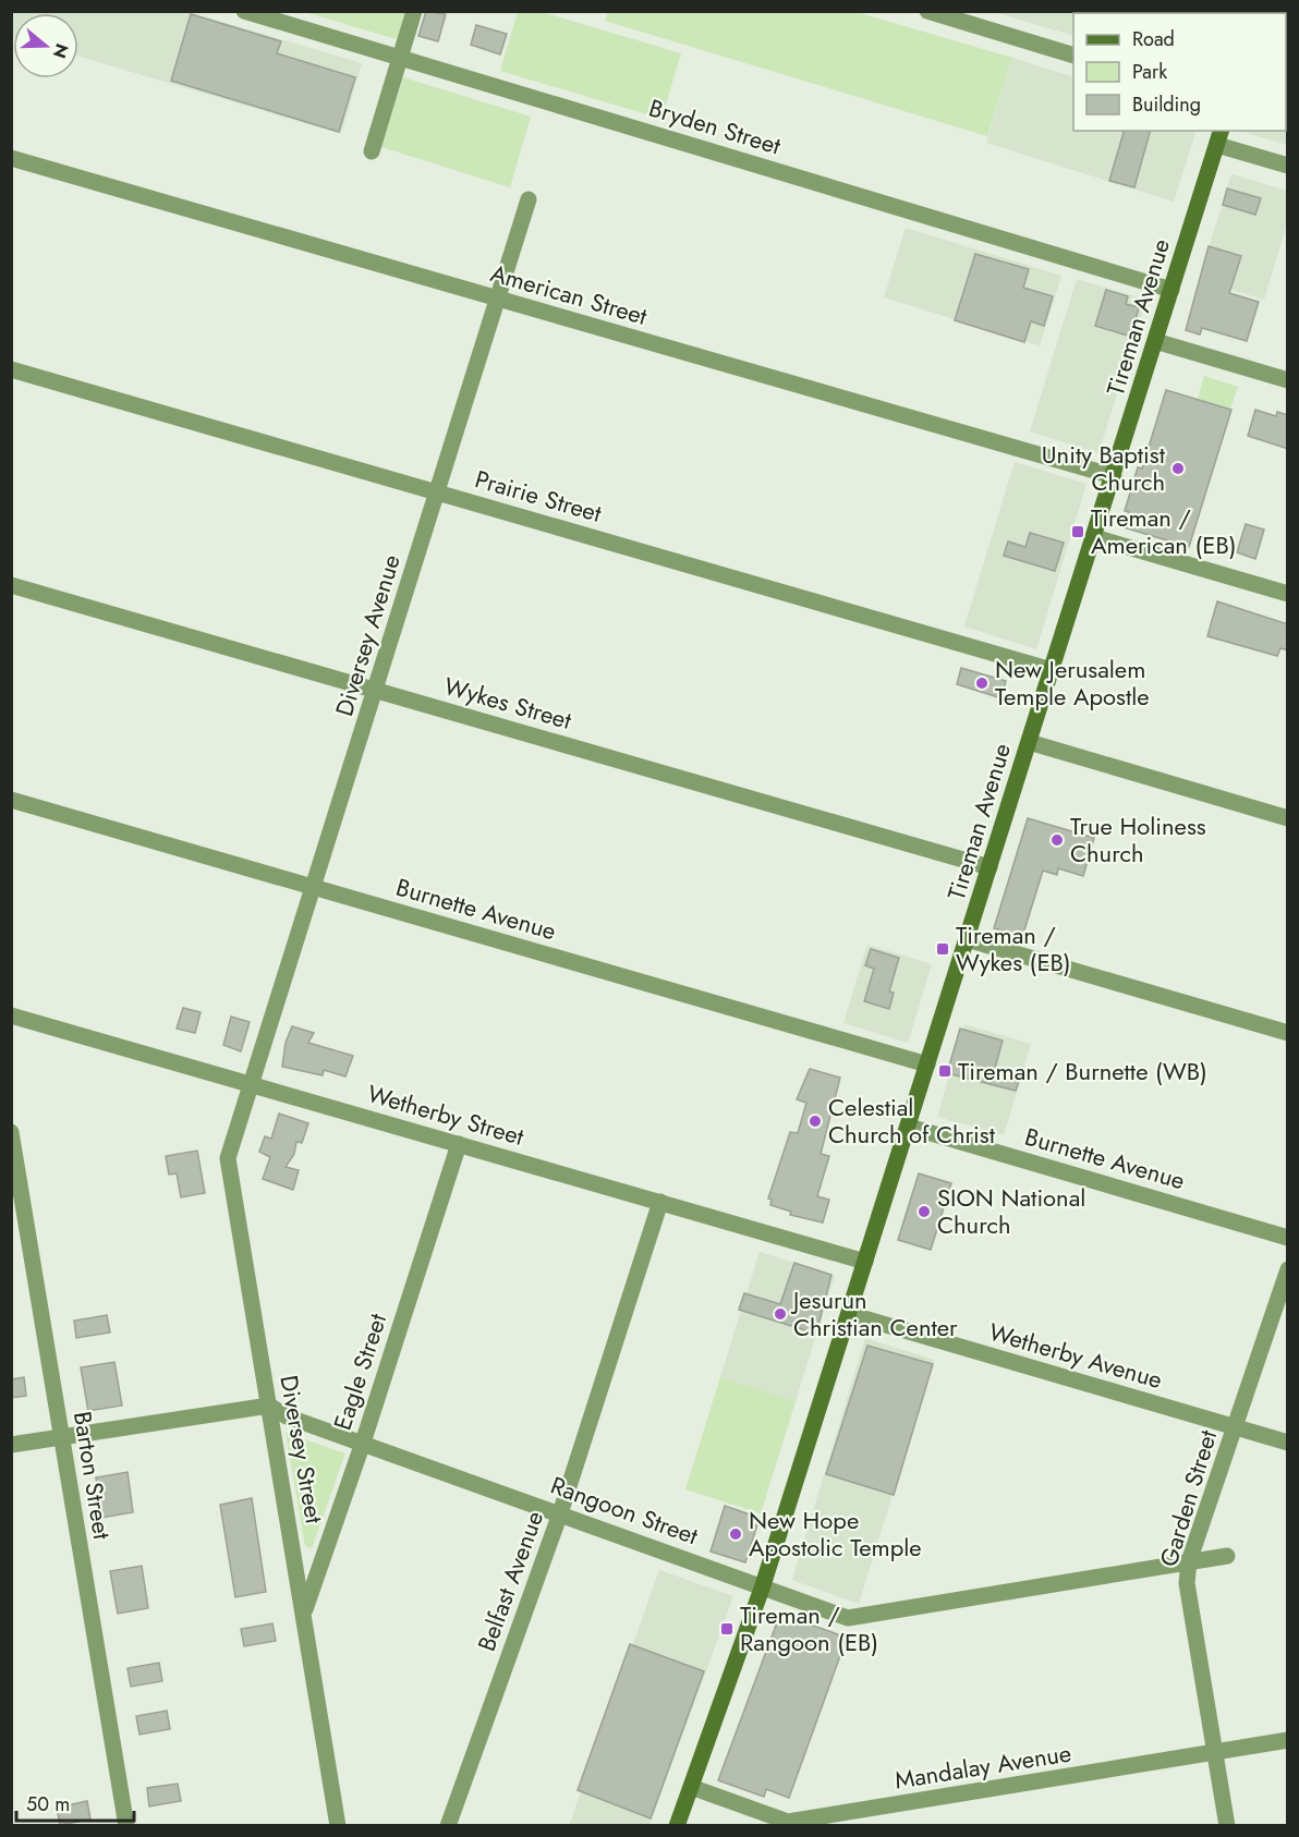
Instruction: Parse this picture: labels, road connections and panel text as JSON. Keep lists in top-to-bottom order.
{
  "streets": {
    "street": [
      "Bryden Street",
      "American Street",
      "Tireman Avenue",
      "Prairie Street",
      "Diversey Avenue",
      "Wykes Street",
      "Burnette Avenue",
      "Wetherby Street",
      "Wetherby Avenue",
      "Eagle Street",
      "Diversey Street",
      "Barton Street",
      "Garden Street",
      "Rangoon Street",
      "Belfast Avenue",
      "Mandalay Avenue"
    ]
  },
  "crossings": [
    ["Bryden Street", "Tireman Avenue"],
    ["American Street", "Tireman Avenue"],
    ["American Street", "Diversey Avenue"],
    ["Tireman Avenue", "Prairie Street"],
    ["Tireman Avenue", "Wykes Street"],
    ["Tireman Avenue", "Burnette Avenue"],
    ["Tireman Avenue", "Wetherby Street"],
    ["Tireman Avenue", "Wetherby Avenue"],
    ["Tireman Avenue", "Rangoon Street"],
    ["Tireman Avenue", "Mandalay Avenue"],
    ["Prairie Street", "Diversey Avenue"],
    ["Diversey Avenue", "Wykes Street"],
    ["Diversey Avenue", "Burnette Avenue"],
    ["Diversey Avenue", "Wetherby Street"],
    ["Diversey Avenue", "Diversey Street"],
    ["Wetherby Street", "Eagle Street"],
    ["Wetherby Street", "Diversey Street"],
    ["Wetherby Street", "Belfast Avenue"],
    ["Wetherby Avenue", "Garden Street"],
    ["Eagle Street", "Diversey Street"],
    ["Eagle Street", "Rangoon Street"],
    ["Diversey Street", "Rangoon Street"],
    ["Garden Street", "Rangoon Street"],
    ["Garden Street", "Mandalay Avenue"],
    ["Rangoon Street", "Belfast Avenue"]
  ],
  "places": {
    "other": [
      "Unity Baptist Church",
      "New Jerusalem Temple Apostle",
      "True Holiness Church",
      "Celestial Church of Christ",
      "SION National Church",
      "Jesurun Christian Center",
      "New Hope Apostolic Temple"
    ],
    "transit": [
      "Tireman / American (EB)",
      "Tireman / Wykes (EB)",
      "Tireman / Burnette (WB)",
      "Tireman / Rangoon (EB)"
    ]
  },
  "legend": ["Road", "Park", "Building"],
  "scale_bar": "50 m",
  "north": "right"
}
